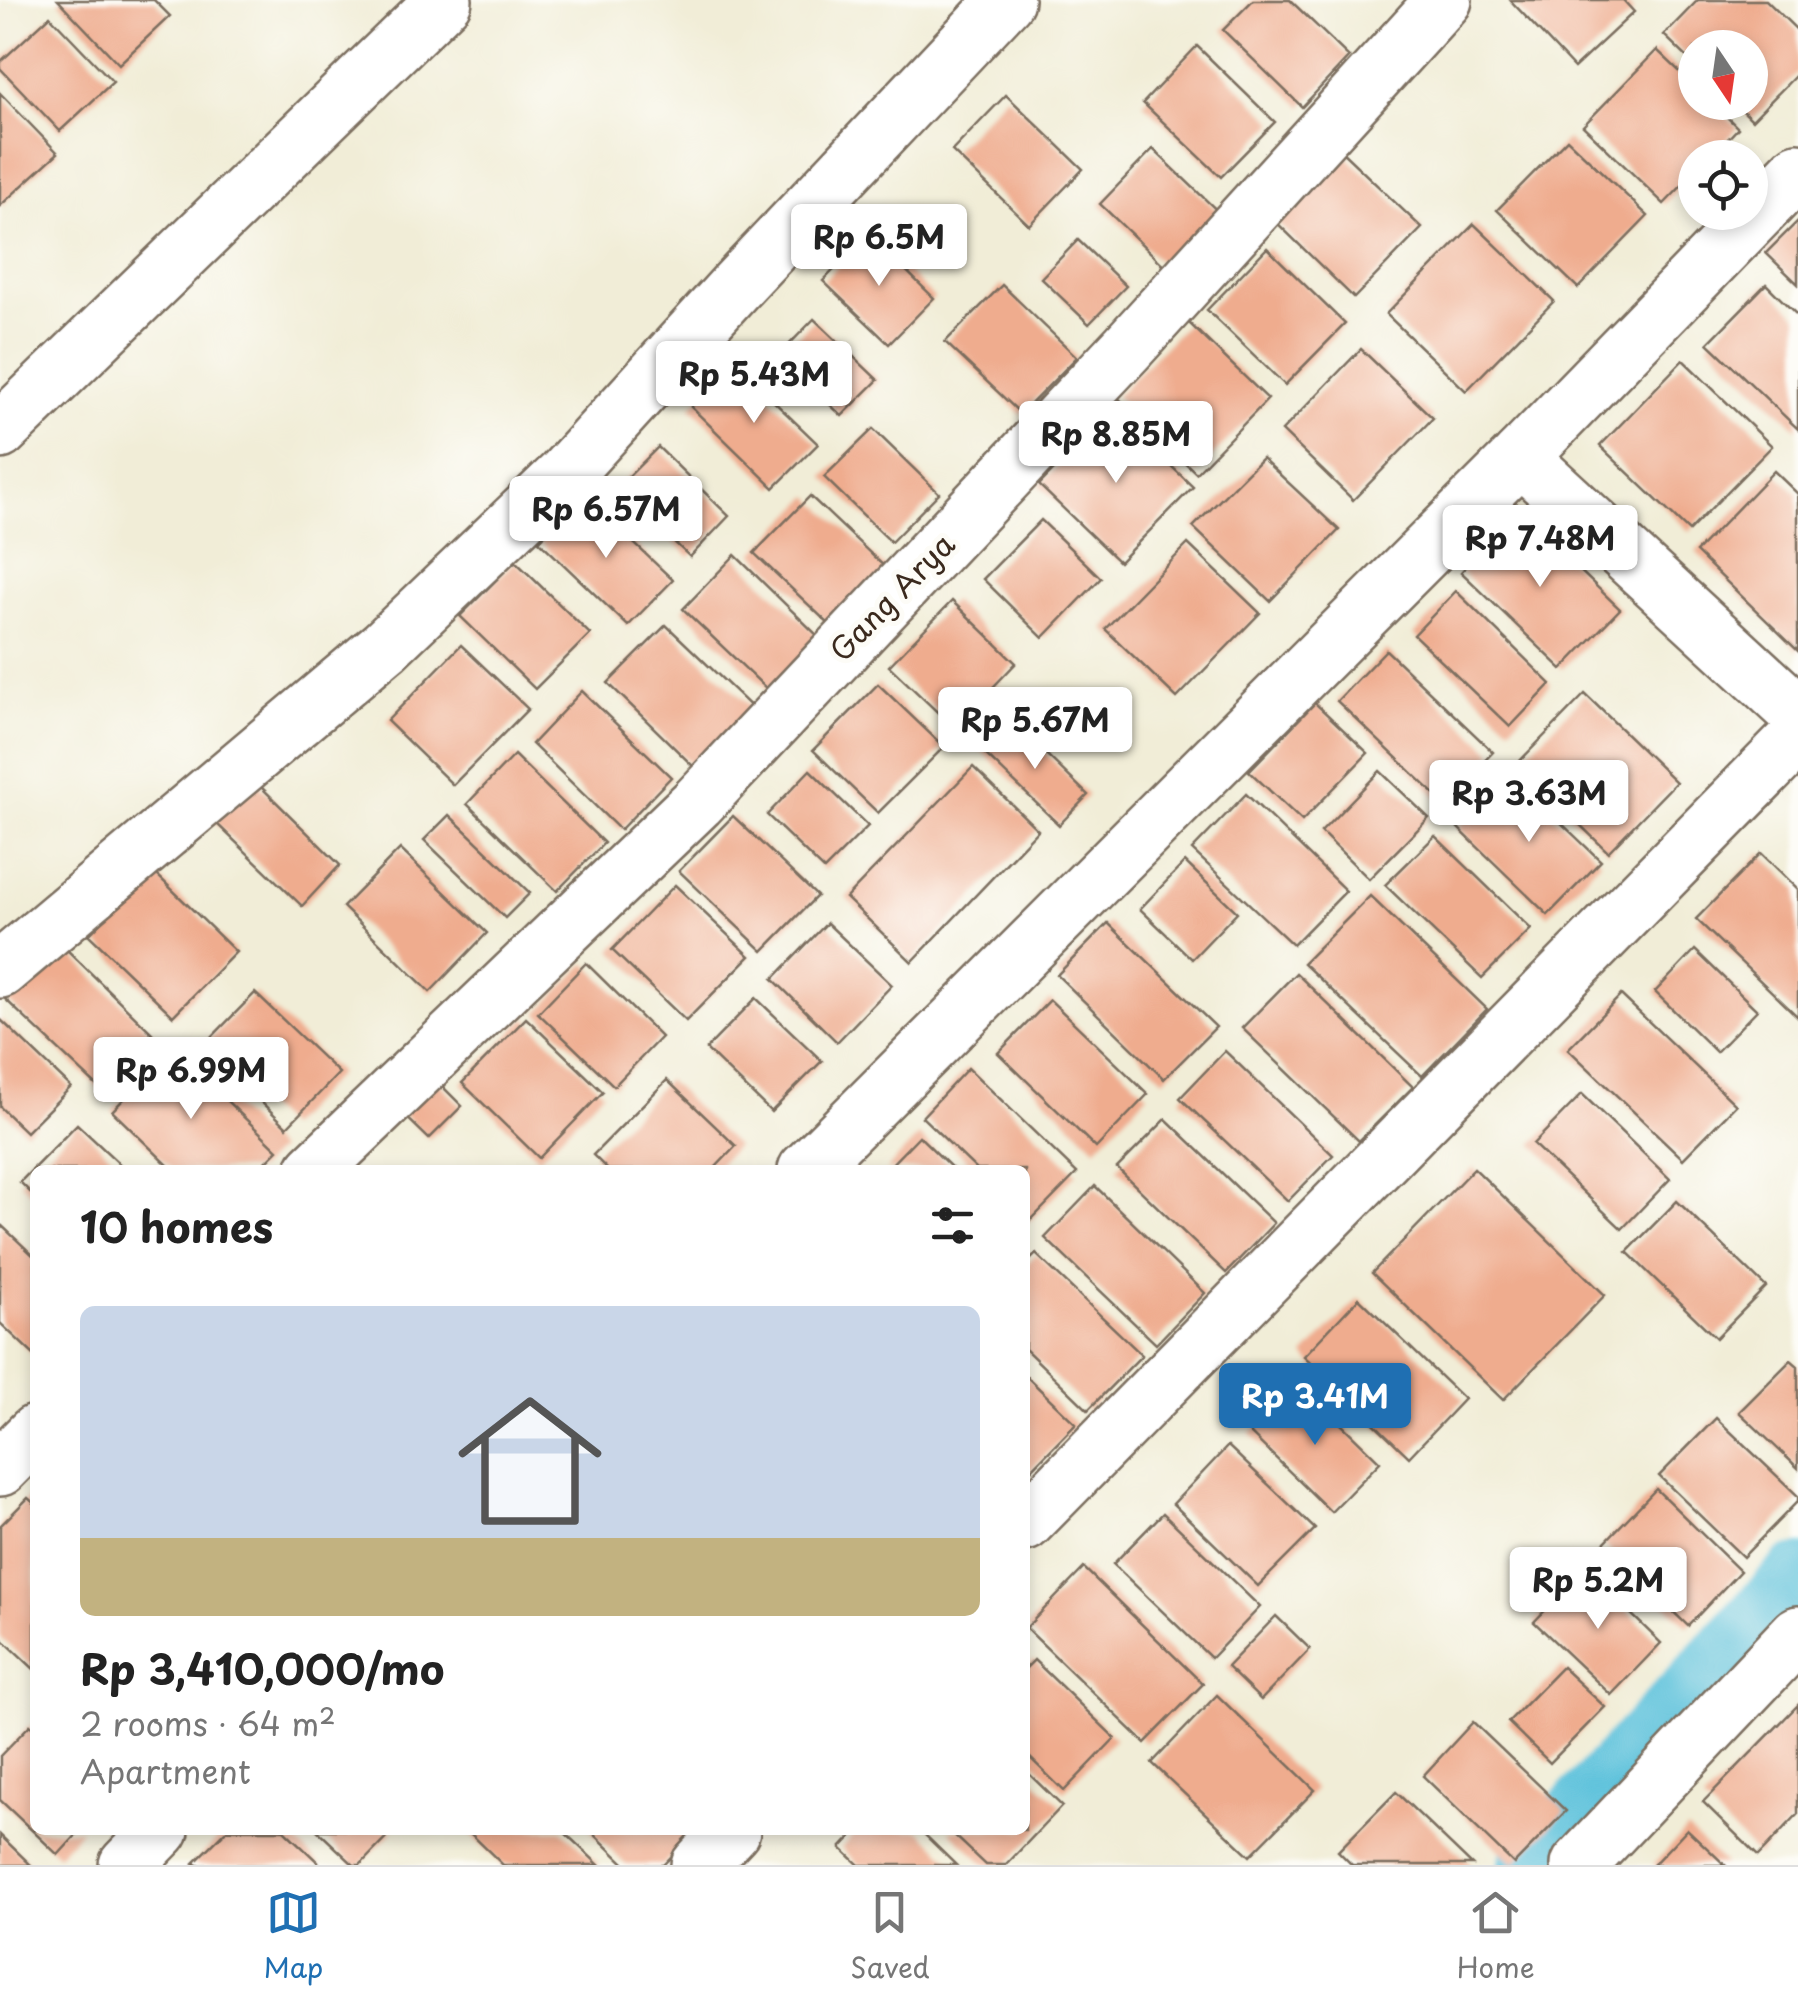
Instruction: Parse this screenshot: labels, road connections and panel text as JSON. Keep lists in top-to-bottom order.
{
  "streets": {
    "street": ["Gang Arya"]
  },
  "north": "bottom",
  "page": {
    "price": [
      "Rp 6.5M",
      "Rp 5.43M",
      "Rp 8.85M",
      "Rp 6.57M",
      "Rp 7.48M",
      "Rp 5.67M",
      "Rp 3.63M",
      "Rp 6.99M",
      "Rp 3.41M",
      "Rp 5.2M"
    ],
    "heading": "10 homes",
    "list": [
      {
        "name": "Rp 3,410,000/mo",
        "note": "2 rooms · 64 m² · Apartment"
      }
    ],
    "tabs": ["Map", "Saved", "Home"]
  }
}
